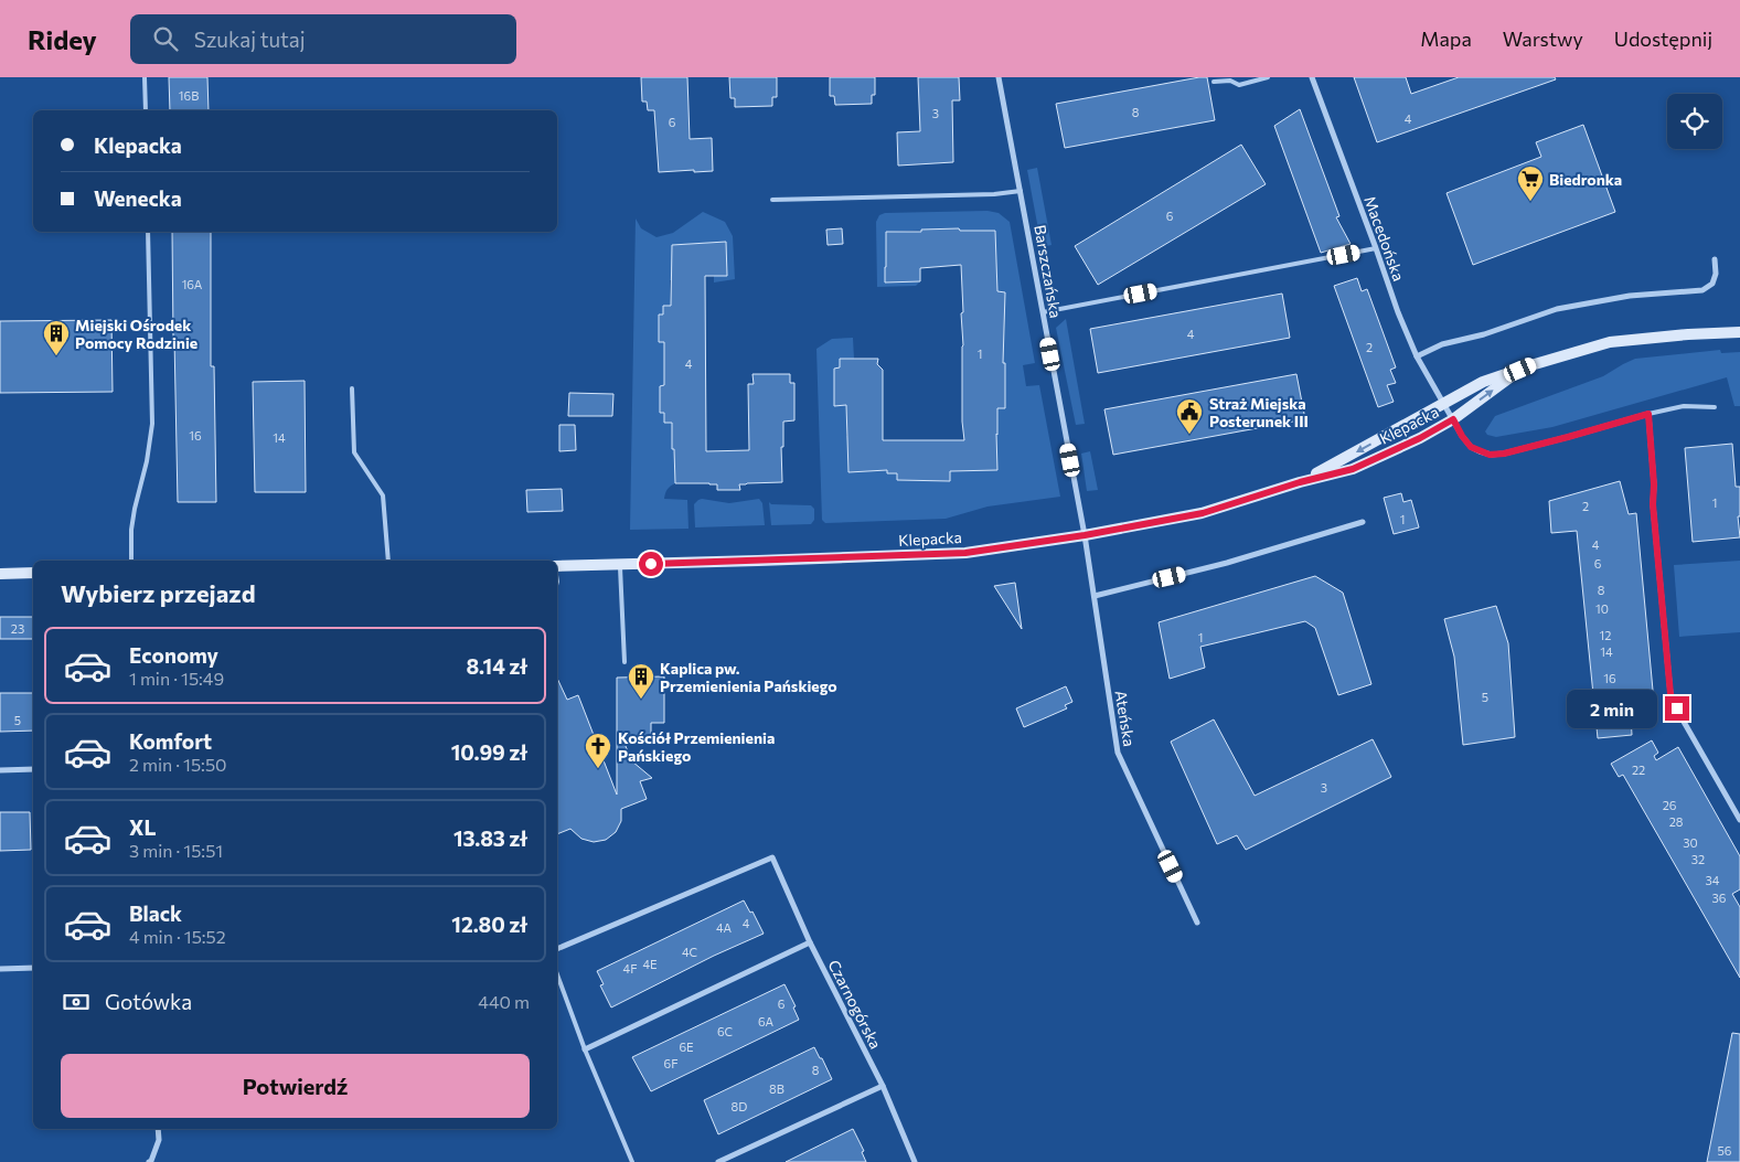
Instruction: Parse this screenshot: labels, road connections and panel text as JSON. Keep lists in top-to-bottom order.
{
  "streets": {
    "street": [
      "Macedońska",
      "Barszczańska",
      "Klepacka",
      "Ateńska",
      "Czarnogórska"
    ]
  },
  "crossings": [
    ["Macedońska", "Klepacka"],
    ["Barszczańska", "Klepacka"],
    ["Barszczańska", "Ateńska"],
    ["Klepacka", "Ateńska"]
  ],
  "places": {
    "supermarket": ["Biedronka"],
    "building": ["Miejski Ośrodek Pomocy Rodzinie", "Kaplica pw. Przemienienia Pańskiego"],
    "public building": ["Straż Miejska Posterunek III"],
    "church": ["Kościół Przemienienia Pańskiego"]
  },
  "house_numbers": [
    "16B",
    "8",
    "3",
    "4",
    "6",
    "6",
    "16A",
    "4",
    "2",
    "1",
    "4",
    "16",
    "14",
    "1",
    "2",
    "1",
    "4",
    "6",
    "8",
    "10",
    "23",
    "12",
    "1",
    "14",
    "16",
    "5",
    "5",
    "22",
    "3",
    "26",
    "28",
    "30",
    "32",
    "34",
    "36",
    "4",
    "4A",
    "4C",
    "4E",
    "4F",
    "6",
    "6A",
    "6C",
    "6E",
    "6F",
    "8",
    "8B",
    "8D",
    "56"
  ],
  "page": {
    "header": "Ridey",
    "search": "Szukaj tutaj",
    "nav": ["Mapa", "Warstwy", "Udostępnij"],
    "banner": ["Klepacka", "Wenecka"],
    "heading": "Wybierz przejazd",
    "list": [
      {
        "name": "Economy",
        "note": "1 min · 15:49",
        "value": "8.14 zł"
      },
      {
        "name": "Komfort",
        "note": "2 min · 15:50",
        "value": "10.99 zł"
      },
      {
        "name": "XL",
        "note": "3 min · 15:51",
        "value": "13.83 zł"
      },
      {
        "name": "Black",
        "note": "4 min · 15:52",
        "value": "12.80 zł"
      }
    ],
    "bubble": "2 min",
    "pay": ["Gotówka", "440 m"],
    "buttons": "Potwierdź"
  }
}
